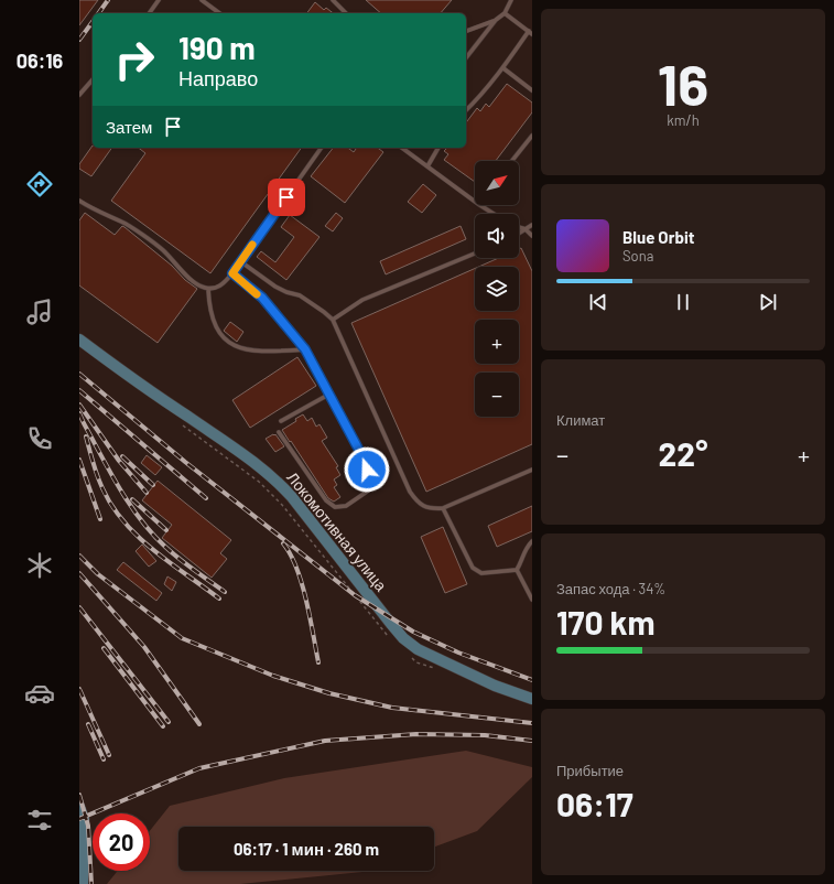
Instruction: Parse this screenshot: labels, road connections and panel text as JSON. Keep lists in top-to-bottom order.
{
  "streets": {
    "main road": ["Локомотивная улица"]
  },
  "north": "top right",
  "page": {
    "tabs": "06:16",
    "tile": [
      ["16", "km/h"],
      "Климат",
      ["Запас хода · 34%", "170 km"],
      ["Прибытие", "06:17"]
    ],
    "turn": ["190 m", "Направо"],
    "then": "Затем",
    "map_buttons": ["+", "−"],
    "song": ["Blue Orbit", "Sona"],
    "heat": ["−", "22°", "+"],
    "limit": "20",
    "trip": "06:17 · 1 мин · 260 m"
  }
}
